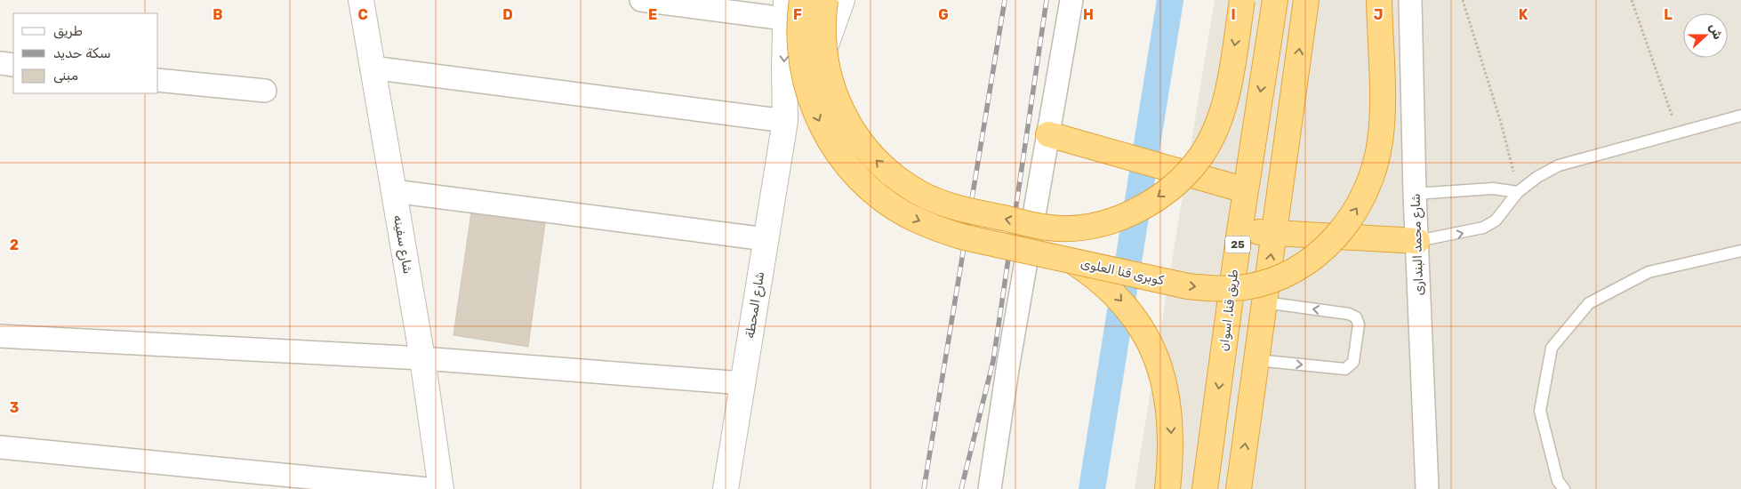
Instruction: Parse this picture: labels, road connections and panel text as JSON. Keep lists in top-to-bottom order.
{
  "streets": {
    "highway": ["25", "كوبرى قنا العلوى", "طريق قنا, اسوان"],
    "street": ["شارع سفينه", "شارع محمد البندارى", "شارع المحطة"]
  },
  "legend": ["طريق", "سكة حديد", "مبنى"],
  "north": "right",
  "grid": {
    "columns": [
      "B",
      "C",
      "D",
      "E",
      "F",
      "G",
      "H",
      "I",
      "J",
      "K",
      "L"
    ],
    "rows": ["2", "3"]
  }
}
